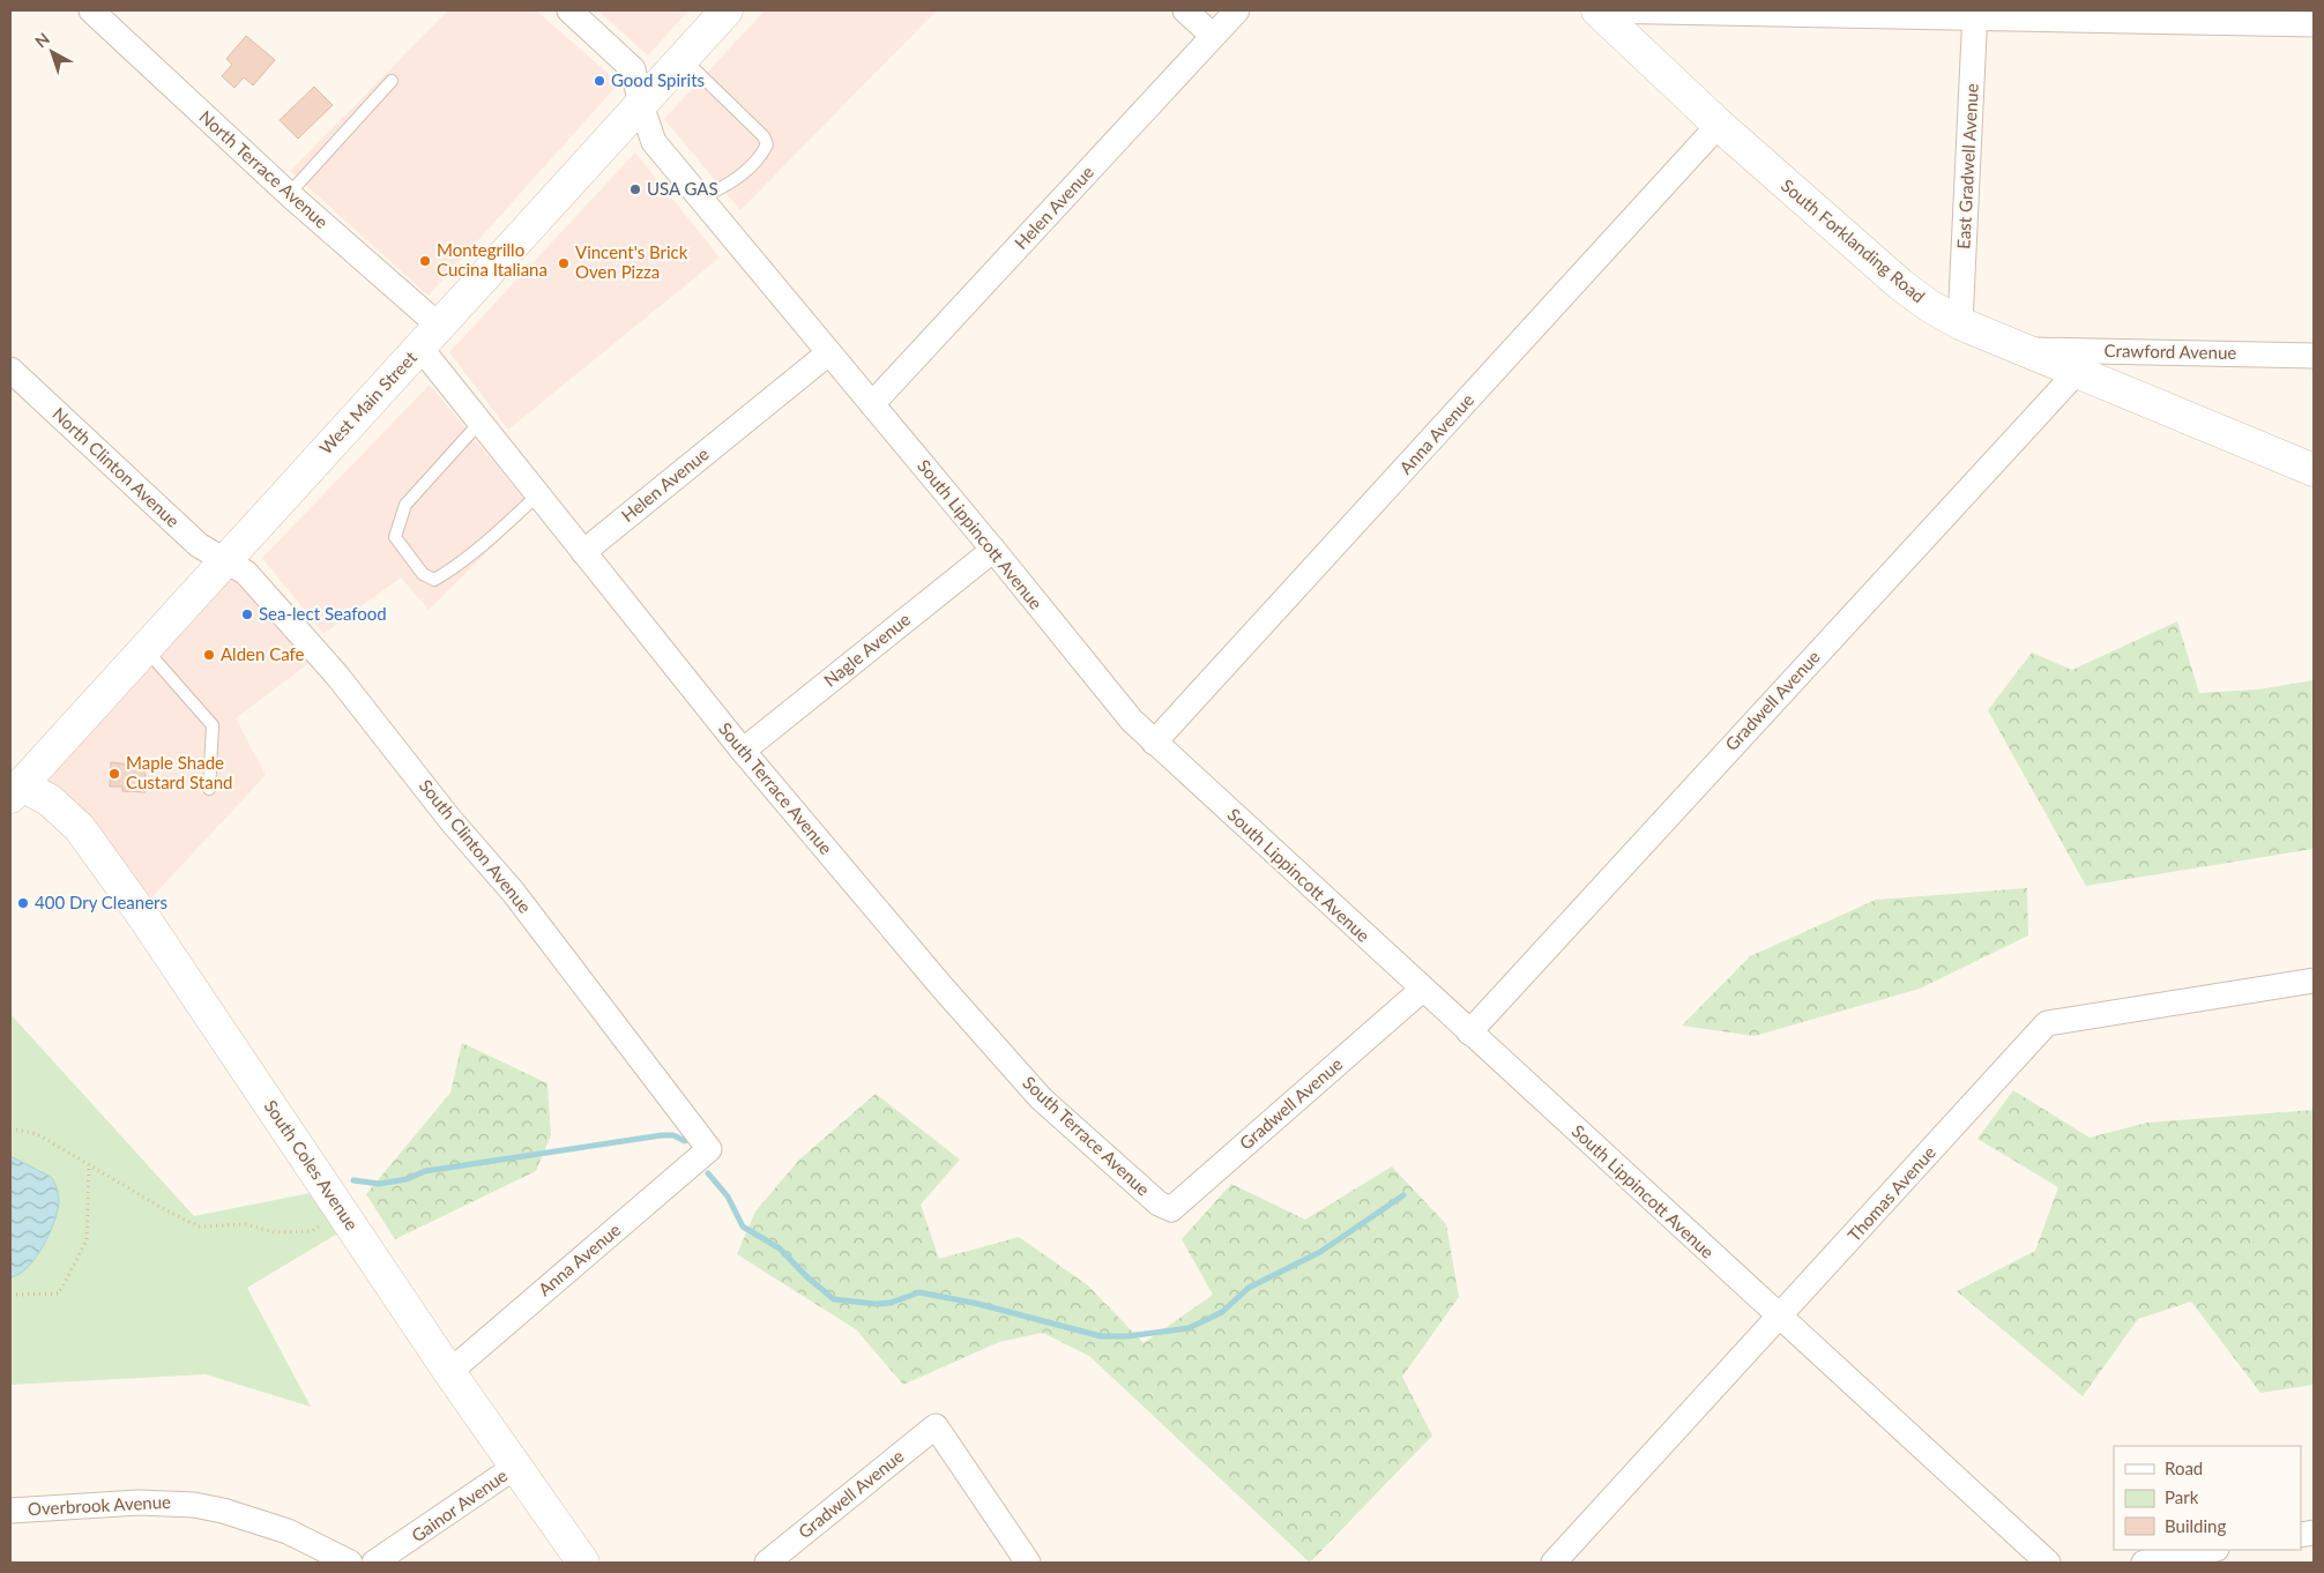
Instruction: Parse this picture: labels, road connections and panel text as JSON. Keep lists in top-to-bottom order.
{
  "streets": {
    "street": [
      "East Gradwell Avenue",
      "North Terrace Avenue",
      "Helen Avenue",
      "South Forklanding Road",
      "Crawford Avenue",
      "West Main Street",
      "Anna Avenue",
      "North Clinton Avenue",
      "South Lippincott Avenue",
      "Nagle Avenue",
      "Gradwell Avenue",
      "South Terrace Avenue",
      "South Clinton Avenue",
      "South Coles Avenue",
      "Thomas Avenue",
      "Overbrook Avenue",
      "Gainor Avenue"
    ]
  },
  "crossings": [
    ["East Gradwell Avenue", "South Forklanding Road"],
    ["North Terrace Avenue", "West Main Street"],
    ["North Terrace Avenue", "South Terrace Avenue"],
    ["Helen Avenue", "South Lippincott Avenue"],
    ["Helen Avenue", "South Terrace Avenue"],
    ["South Forklanding Road", "Crawford Avenue"],
    ["South Forklanding Road", "Anna Avenue"],
    ["South Forklanding Road", "Gradwell Avenue"],
    ["West Main Street", "North Clinton Avenue"],
    ["West Main Street", "South Lippincott Avenue"],
    ["West Main Street", "South Terrace Avenue"],
    ["West Main Street", "South Clinton Avenue"],
    ["West Main Street", "South Coles Avenue"],
    ["Anna Avenue", "South Lippincott Avenue"],
    ["Anna Avenue", "South Clinton Avenue"],
    ["Anna Avenue", "South Coles Avenue"],
    ["North Clinton Avenue", "South Clinton Avenue"],
    ["South Lippincott Avenue", "Nagle Avenue"],
    ["South Lippincott Avenue", "Gradwell Avenue"],
    ["South Lippincott Avenue", "Thomas Avenue"],
    ["Nagle Avenue", "South Terrace Avenue"],
    ["Gradwell Avenue", "South Terrace Avenue"],
    ["South Coles Avenue", "Gainor Avenue"]
  ],
  "places": [
    "Good Spirits",
    "USA GAS",
    "Montegrillo Cucina Italiana",
    "Vincent's Brick Oven Pizza",
    "Sea-lect Seafood",
    "Alden Cafe",
    "Maple Shade Custard Stand",
    "400 Dry Cleaners"
  ],
  "legend": ["Road", "Park", "Building"],
  "north": "top left"
}
